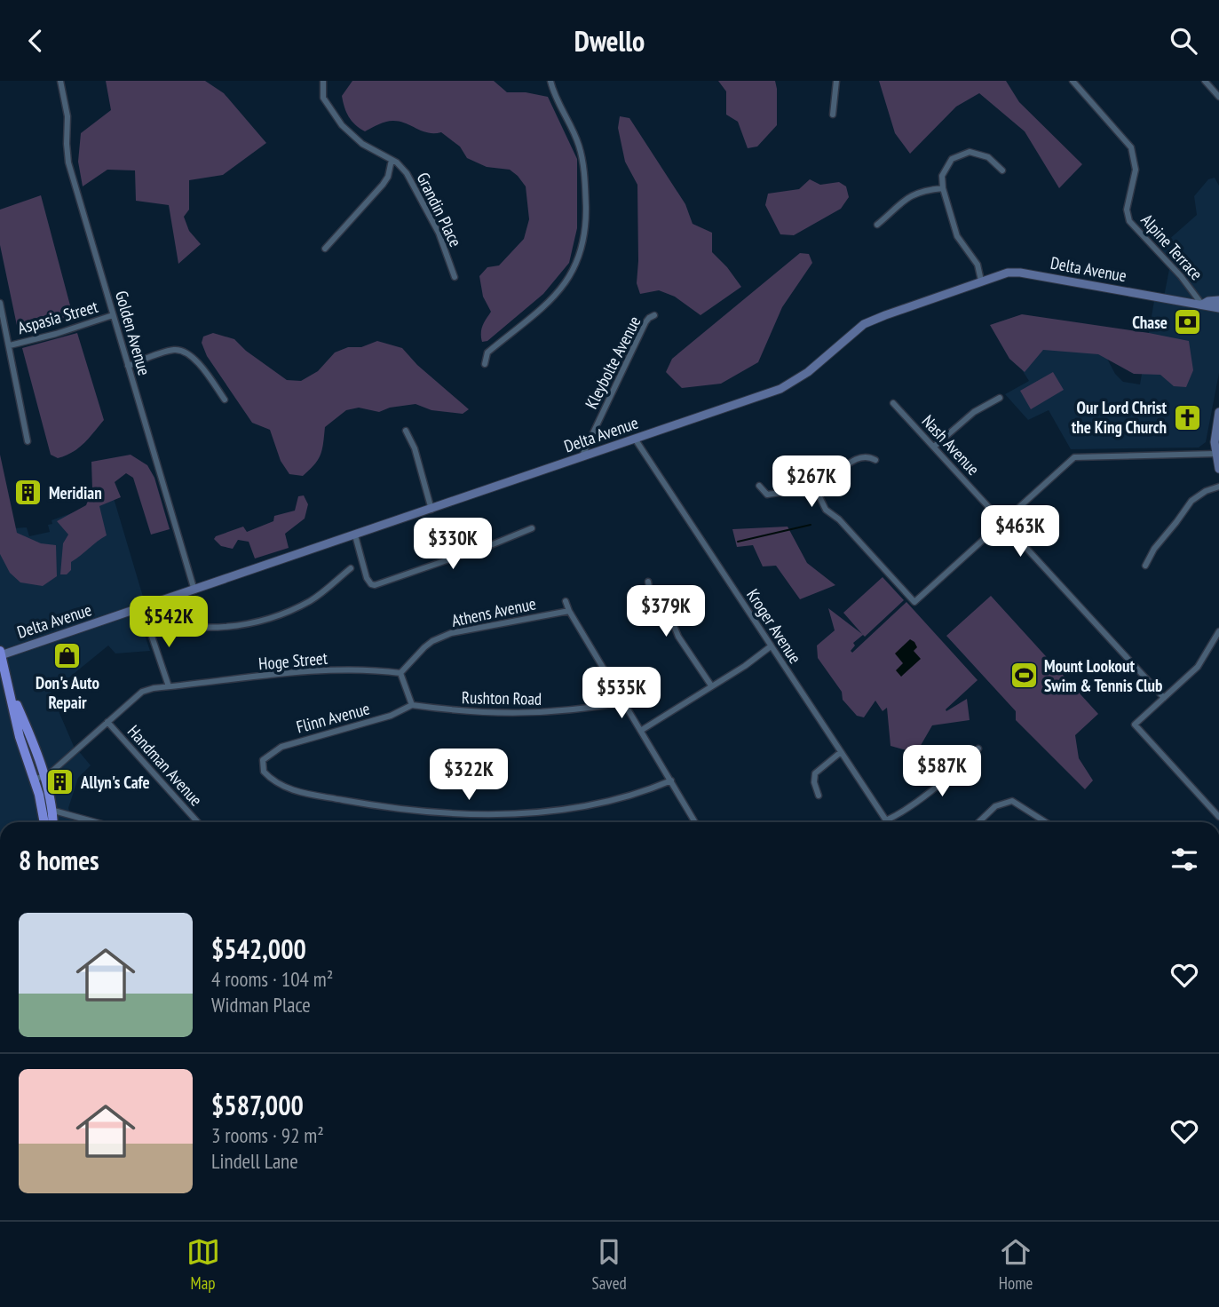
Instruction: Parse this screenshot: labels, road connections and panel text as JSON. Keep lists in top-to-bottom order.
{
  "streets": {
    "main road": ["Delta Avenue"],
    "street": [
      "Grandin Place",
      "Alpine Terrace",
      "Aspasia Street",
      "Golden Avenue",
      "Kleybolte Avenue",
      "Nash Avenue",
      "Athens Avenue",
      "Kroger Avenue",
      "Hoge Street",
      "Rushton Road",
      "Flinn Avenue",
      "Handman Avenue"
    ]
  },
  "crossings": [
    ["Alpine Terrace", "Delta Avenue"],
    ["Delta Avenue", "Golden Avenue"],
    ["Delta Avenue", "Kleybolte Avenue"],
    ["Delta Avenue", "Kroger Avenue"],
    ["Aspasia Street", "Golden Avenue"],
    ["Athens Avenue", "Hoge Street"],
    ["Hoge Street", "Handman Avenue"],
    ["Rushton Road", "Flinn Avenue"]
  ],
  "places": {
    "bank": ["Chase"],
    "church": ["Our Lord Christ the King Church"],
    "building": ["Meridian", "Allyn's Cafe"],
    "shop": ["Don's Auto Repair"],
    "sports": ["Mount Lookout Swim & Tennis Club"]
  },
  "page": {
    "header": "Dwello",
    "price": [
      "$267K",
      "$463K",
      "$330K",
      "$379K",
      "$542K",
      "$535K",
      "$587K",
      "$322K"
    ],
    "heading": "8 homes",
    "list": [
      {
        "name": "$542,000",
        "note": "4 rooms · 104 m² · Widman Place"
      },
      {
        "name": "$587,000",
        "note": "3 rooms · 92 m² · Lindell Lane"
      }
    ],
    "tabs": ["Map", "Saved", "Home"]
  }
}
